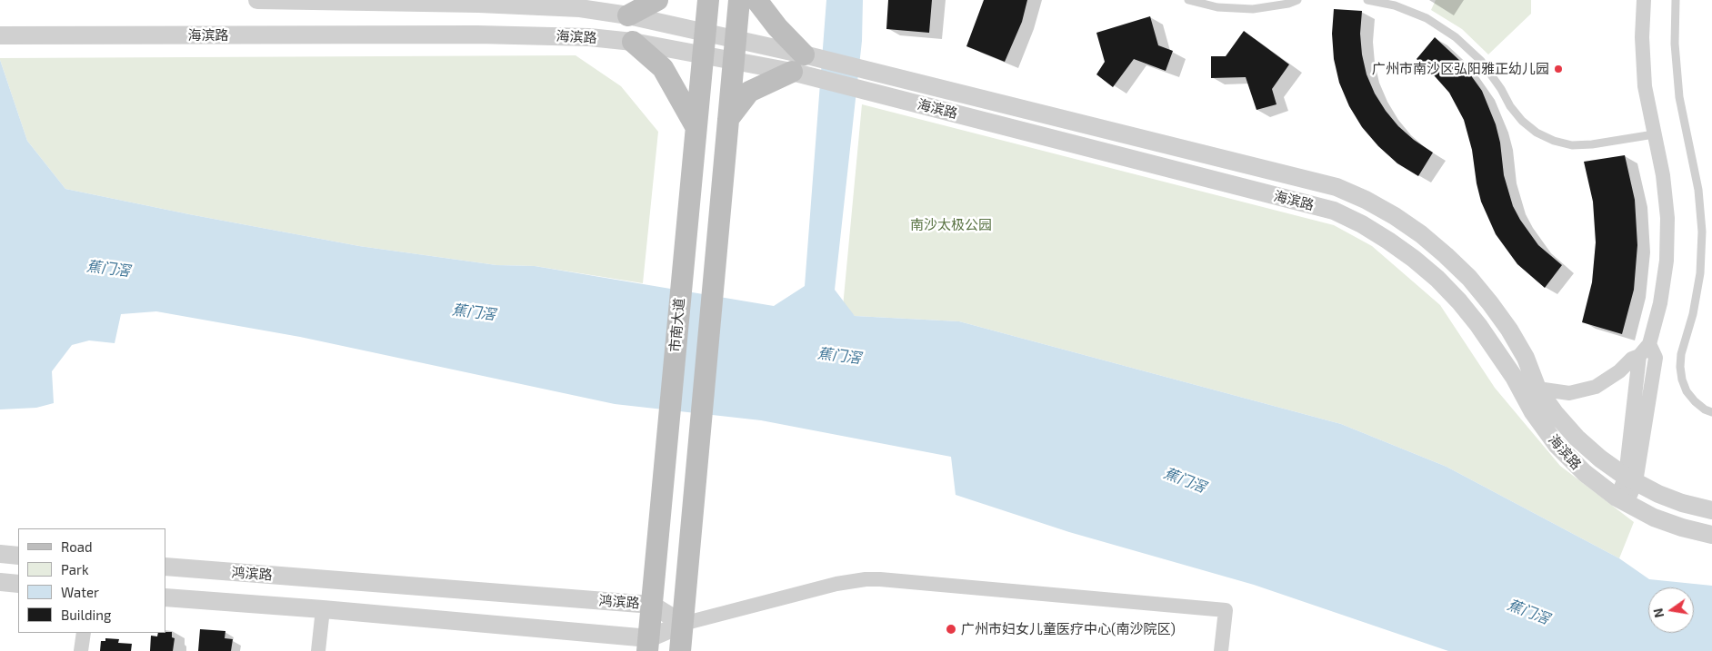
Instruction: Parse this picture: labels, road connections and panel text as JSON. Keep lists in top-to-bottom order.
{
  "streets": {
    "main road": ["市南大道"],
    "street": ["海滨路", "鸿滨路"]
  },
  "crossings": [
    ["海滨路", "市南大道"],
    ["市南大道", "鸿滨路"]
  ],
  "water": ["蕉门滘"],
  "parks": ["南沙太极公园"],
  "places": ["广州市南沙区弘阳雅正幼儿园", "广州市妇女儿童医疗中心(南沙院区)"],
  "legend": [
    "Road",
    "Park",
    "Water",
    "Building"
  ],
  "north": "left"
}
